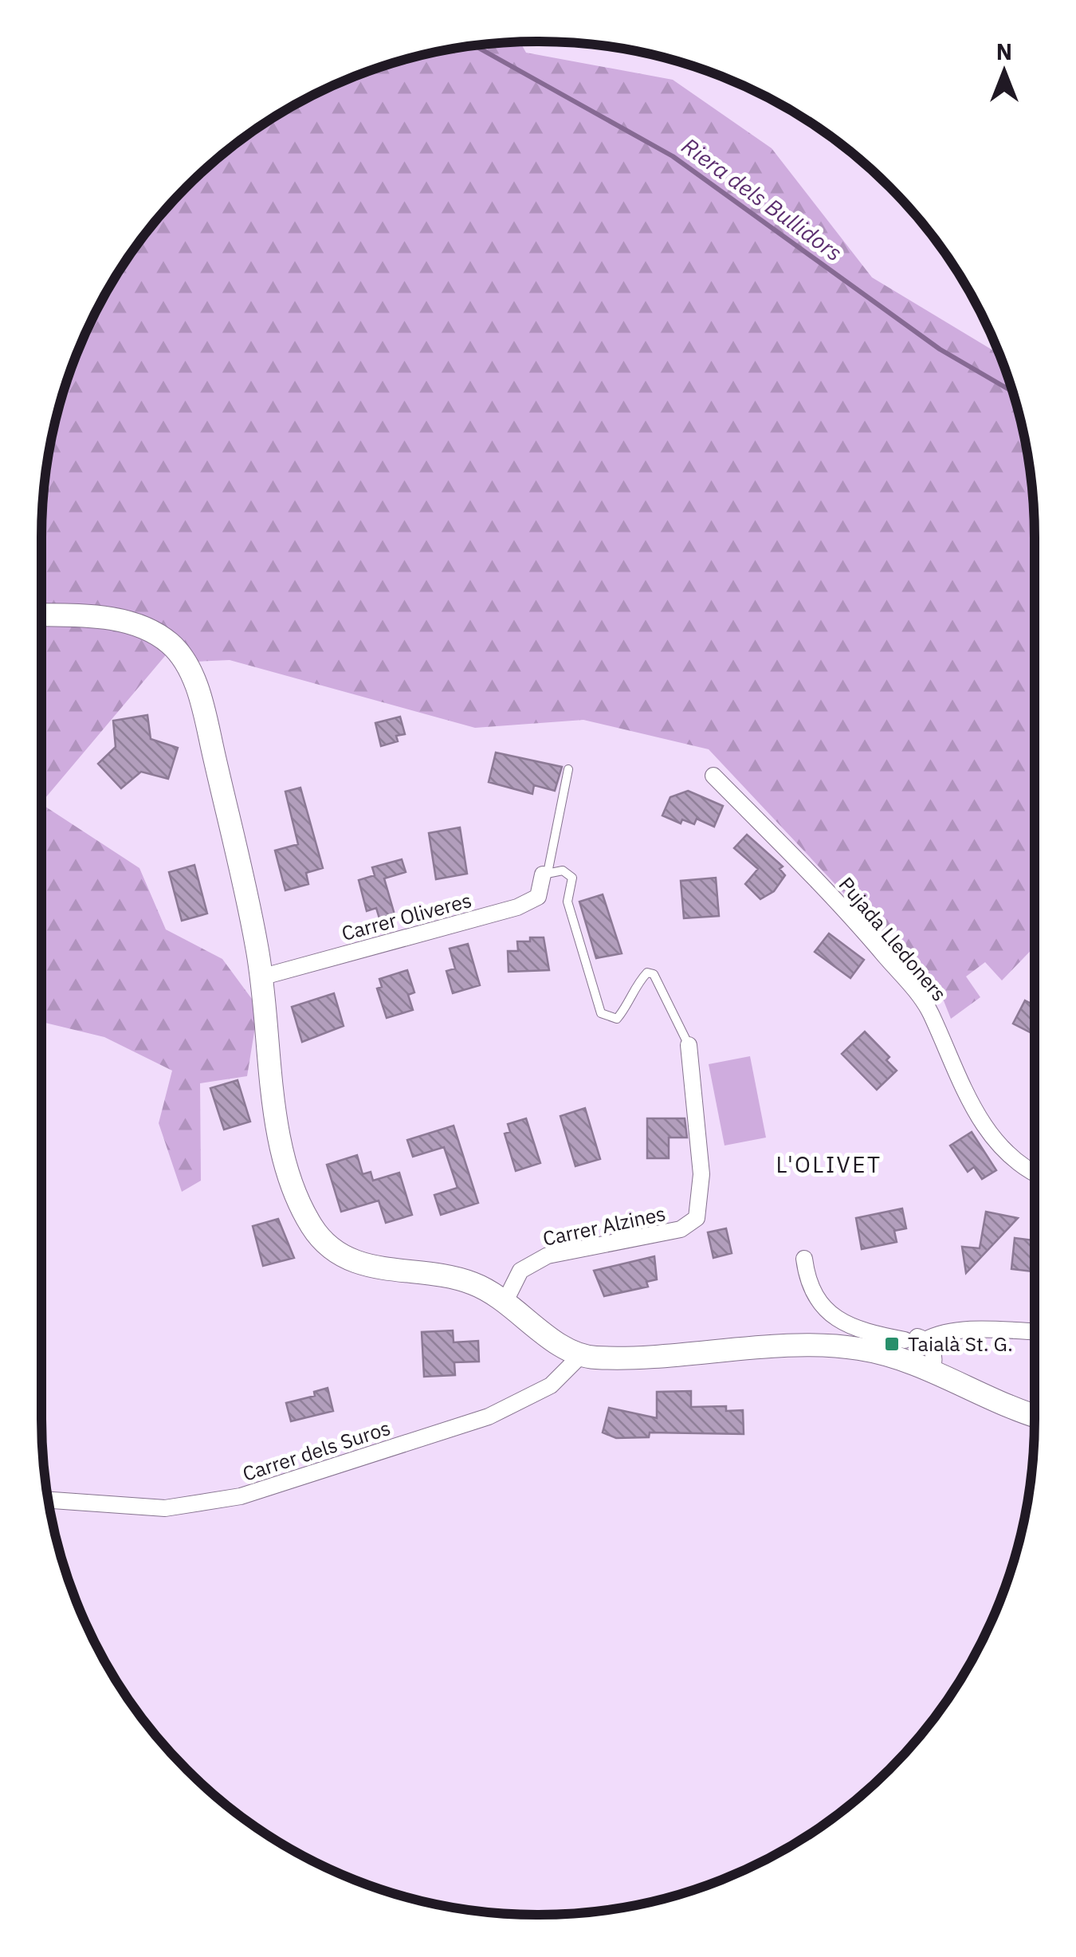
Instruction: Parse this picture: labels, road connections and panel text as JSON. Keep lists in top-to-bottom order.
{
  "streets": {
    "street": [
      "Carrer Oliveres",
      "Pujada Lledoners",
      "Carrer Alzines",
      "Carrer dels Suros"
    ]
  },
  "districts": ["L'OLIVET"],
  "water": ["Riera dels Bullidors"],
  "places": {
    "transit": ["Taialà St. G."]
  },
  "north": "top"
}
